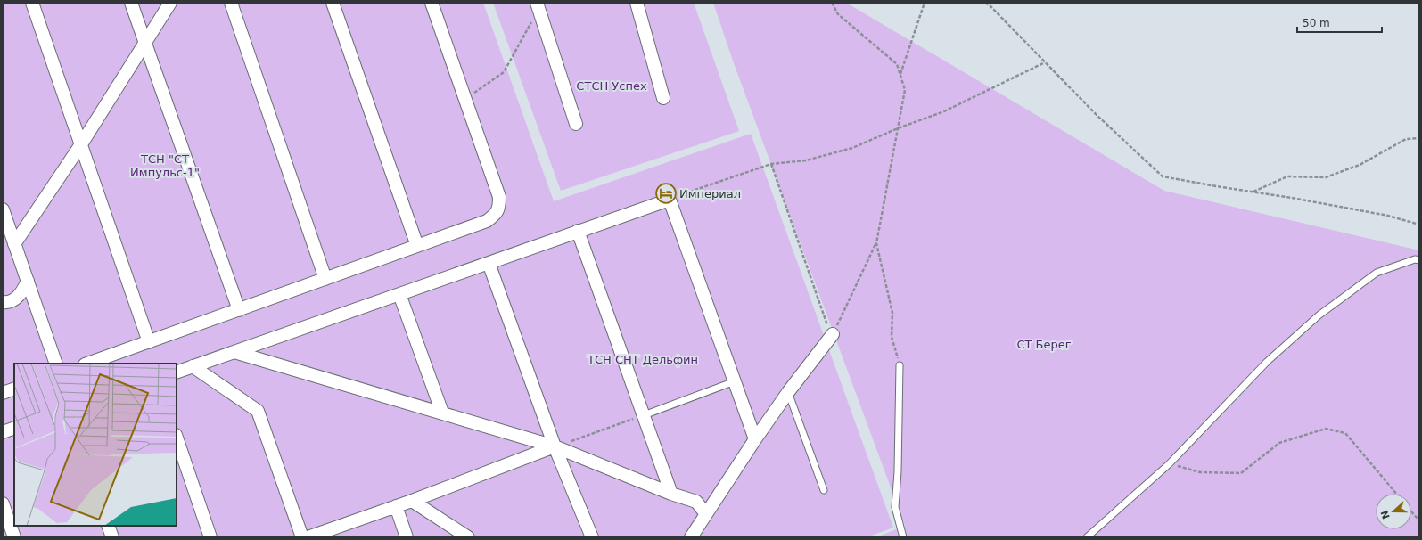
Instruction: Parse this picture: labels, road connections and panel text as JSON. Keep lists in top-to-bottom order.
{
  "parks": [
    "СТСН Успех",
    "ТСН \"СТ Импульс-1\"",
    "СТ Берег",
    "ТСН СНТ Дельфин"
  ],
  "places": {
    "hotel": ["Империал"]
  },
  "scale_bar": "50 m",
  "north": "left"
}
